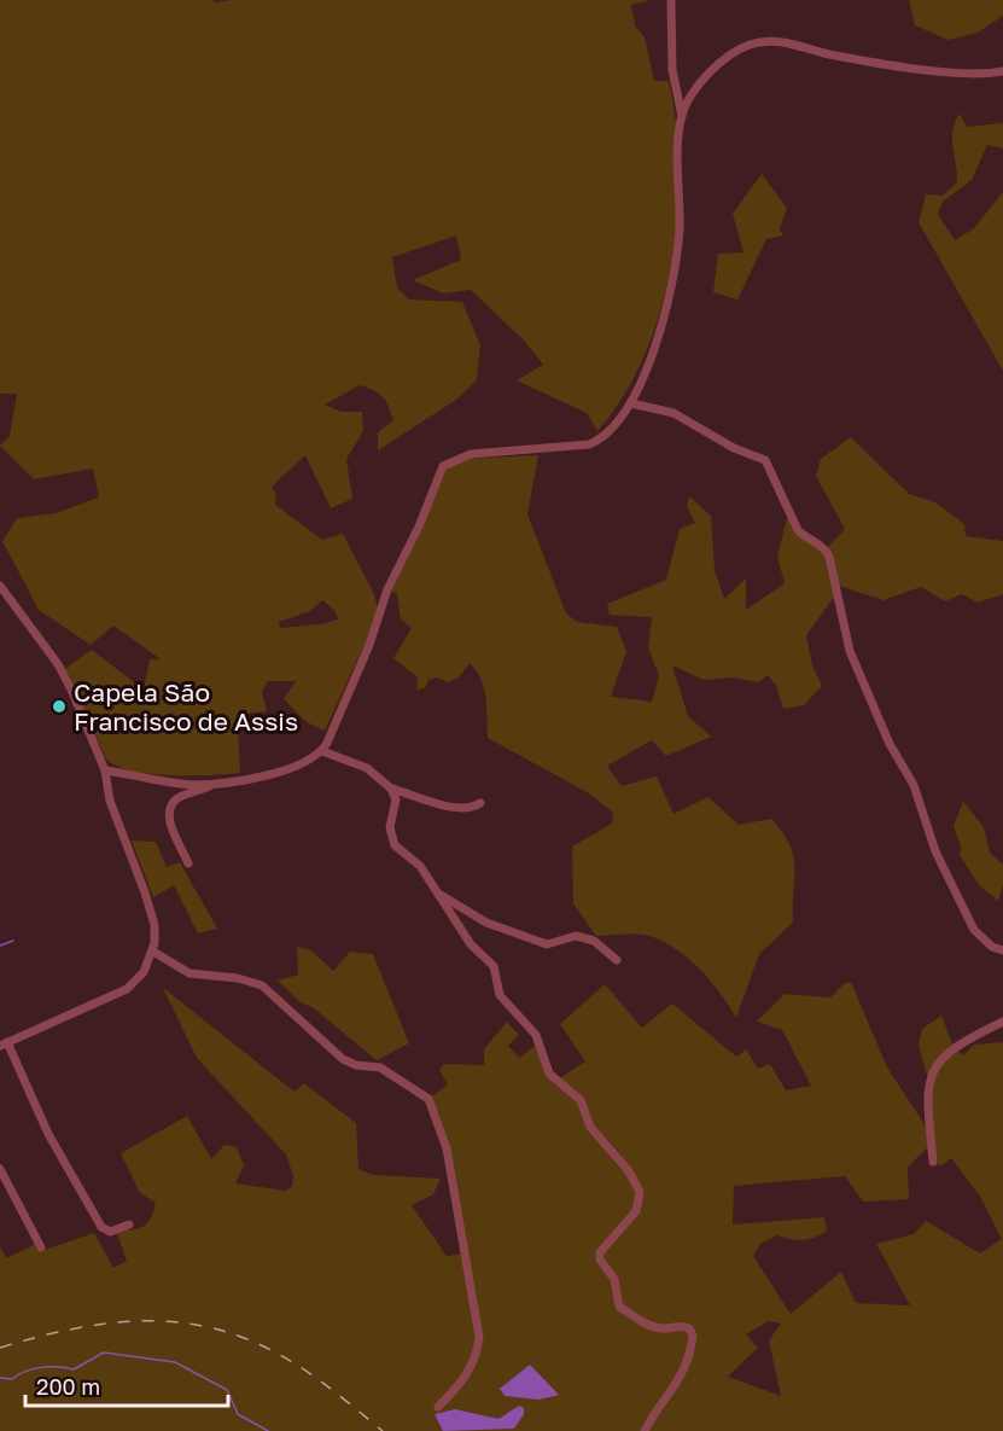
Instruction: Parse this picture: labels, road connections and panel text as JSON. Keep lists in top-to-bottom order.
{
  "places": ["Capela São Francisco de Assis"],
  "scale_bar": "200 m"
}
